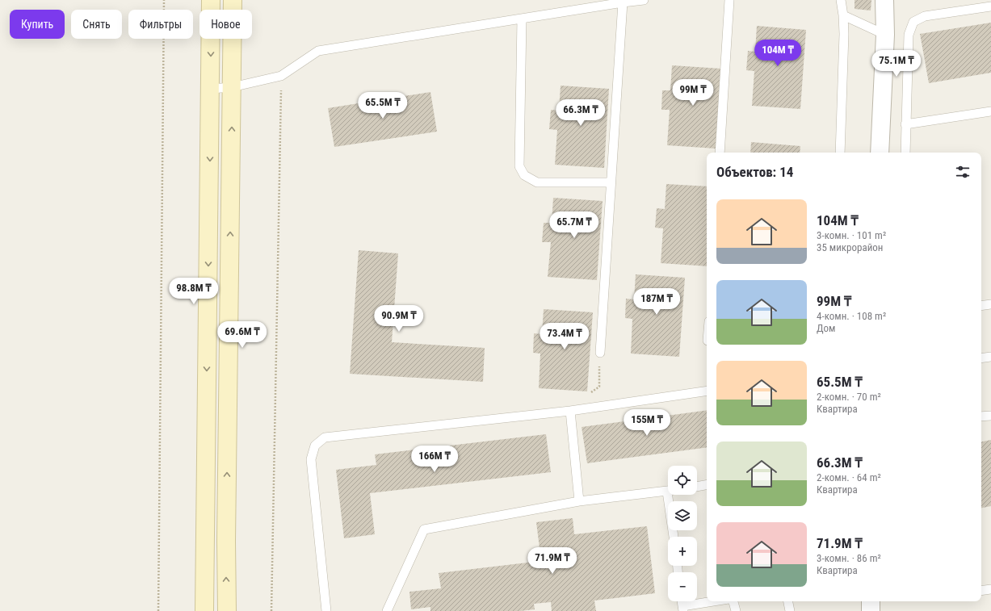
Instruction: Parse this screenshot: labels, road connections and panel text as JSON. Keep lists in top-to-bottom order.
{
  "page": {
    "chip": [
      "Купить",
      "Снять",
      "Фильтры",
      "Новое"
    ],
    "price": [
      "104M ₸",
      "75.1M ₸",
      "99M ₸",
      "65.5M ₸",
      "66.3M ₸",
      "65.7M ₸",
      "98.8M ₸",
      "187M ₸",
      "90.9M ₸",
      "69.6M ₸",
      "73.4M ₸",
      "155M ₸",
      "166M ₸",
      "71.9M ₸"
    ],
    "heading": "Объектов: 14",
    "list": [
      {
        "name": "104M ₸",
        "note": "3-комн. · 101 m² · 35 микрорайон"
      },
      {
        "name": "99M ₸",
        "note": "4-комн. · 108 m² · Дом"
      },
      {
        "name": "65.5M ₸",
        "note": "2-комн. · 70 m² · Квартира"
      },
      {
        "name": "66.3M ₸",
        "note": "2-комн. · 64 m² · Квартира"
      },
      {
        "name": "71.9M ₸",
        "note": "3-комн. · 86 m² · Квартира"
      }
    ],
    "map_buttons": ["+", "−"]
  }
}
